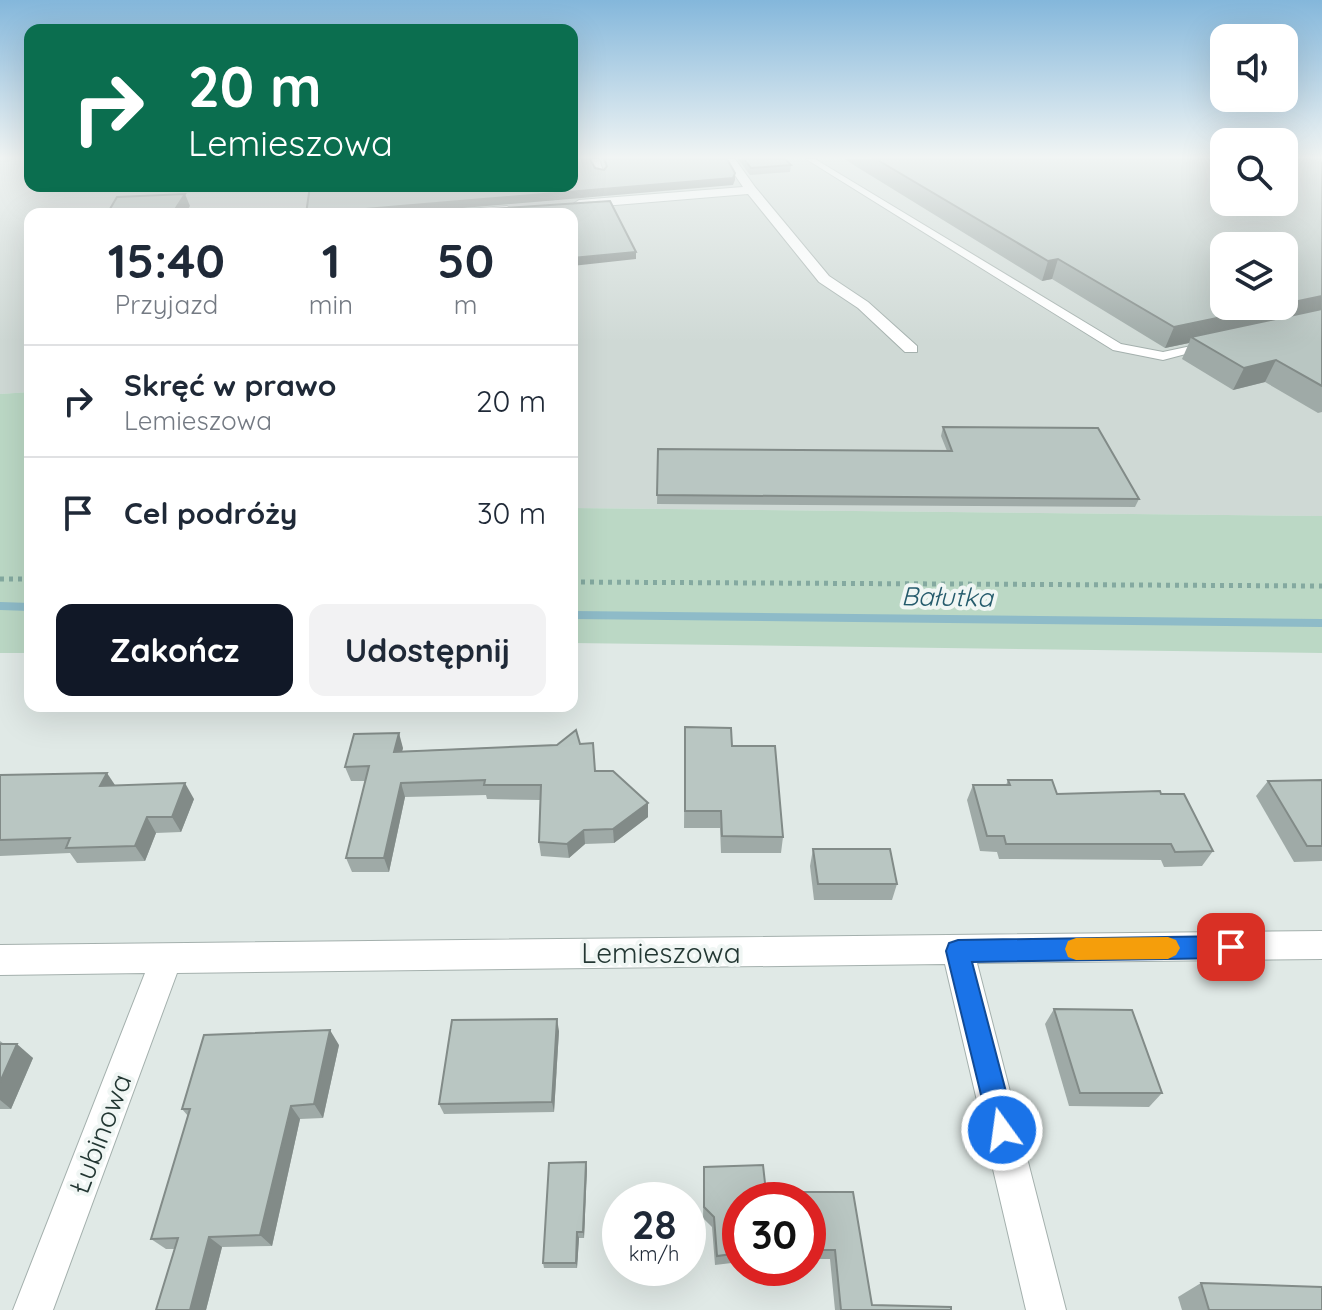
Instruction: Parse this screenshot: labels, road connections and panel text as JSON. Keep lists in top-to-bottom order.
{
  "streets": {
    "street": ["Lemieszowa", "Łubinowa"]
  },
  "crossings": [
    ["Lemieszowa", "Łubinowa"]
  ],
  "water": ["Bałutka"],
  "page": {
    "turn": ["20 m", "Lemieszowa"],
    "eta": [
      "15:40",
      "Przyjazd",
      "1",
      "min",
      "50",
      "m"
    ],
    "list": [
      {
        "name": "Skręć w prawo",
        "note": "Lemieszowa",
        "value": "20 m"
      },
      {
        "name": "Cel podróży",
        "value": "30 m"
      }
    ],
    "buttons": ["Zakończ", "Udostępnij"],
    "speed": "28 km/h",
    "limit": "30"
  }
}
